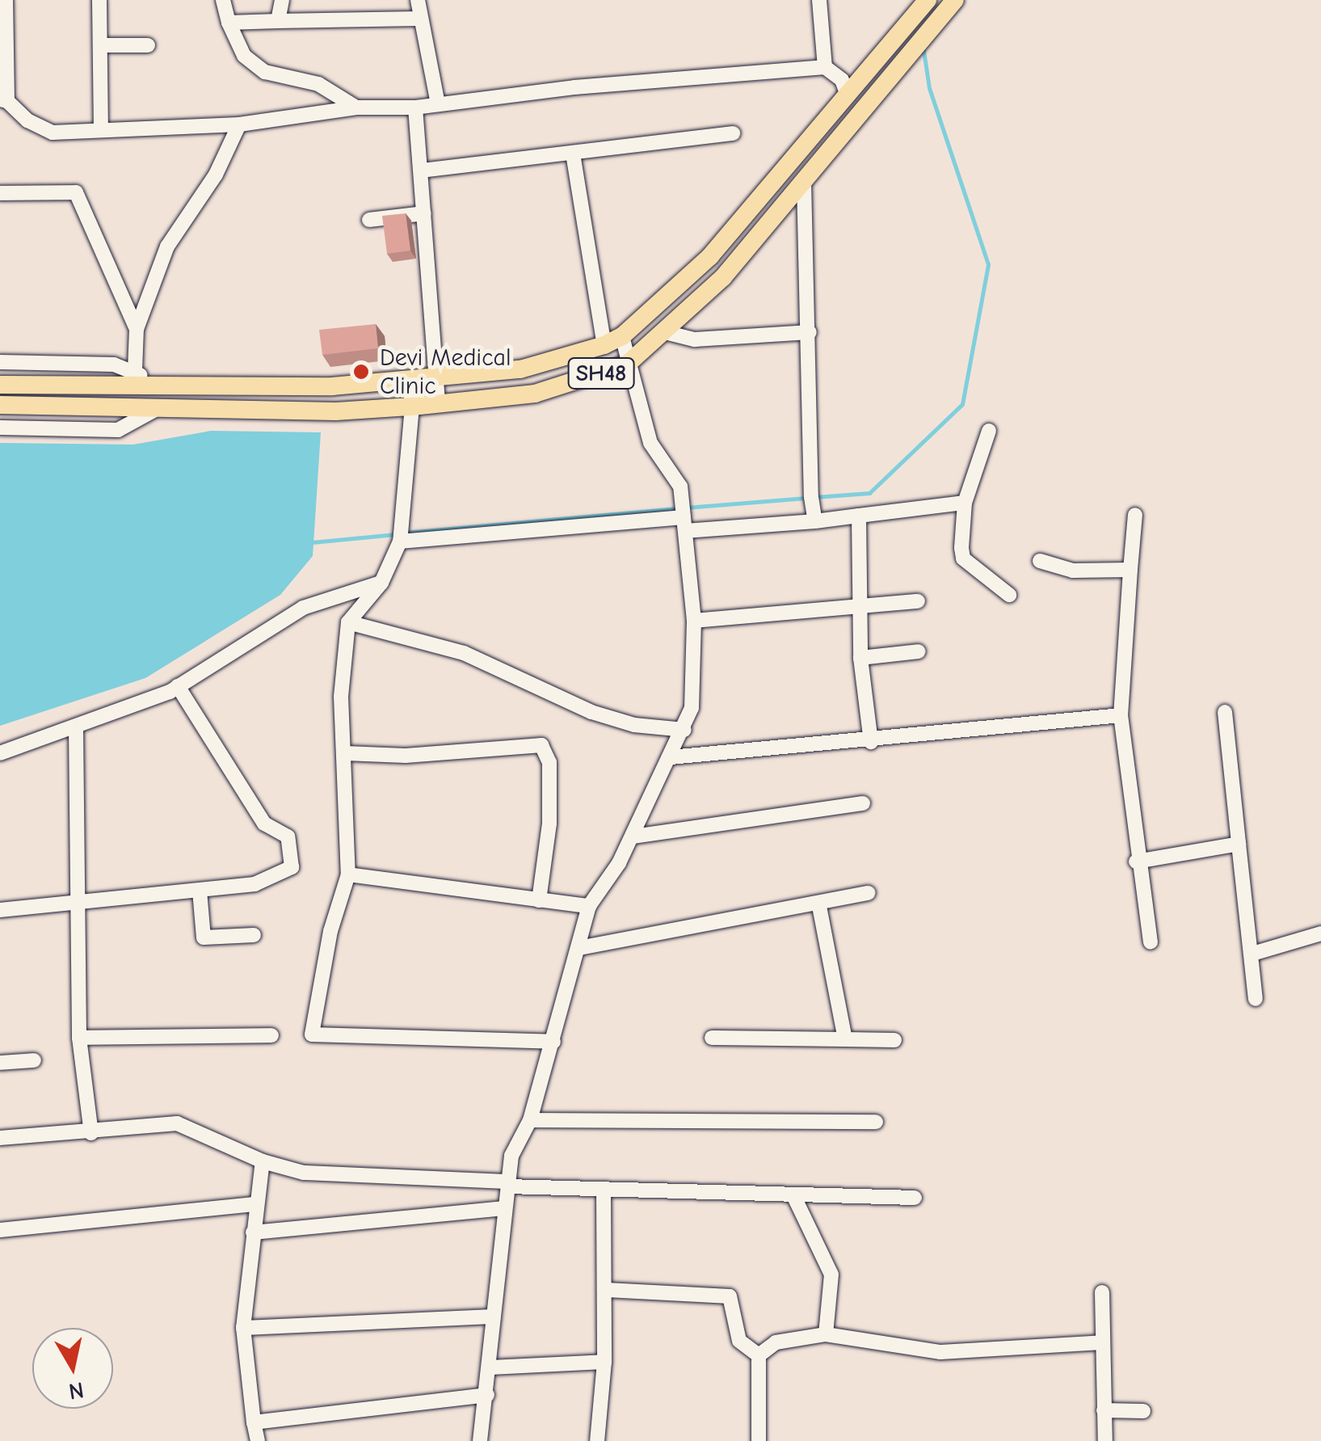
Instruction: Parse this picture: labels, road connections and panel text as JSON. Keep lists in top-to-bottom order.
{
  "streets": {
    "main road": ["SH48"]
  },
  "places": ["Devi Medical Clinic"],
  "north": "bottom"
}
